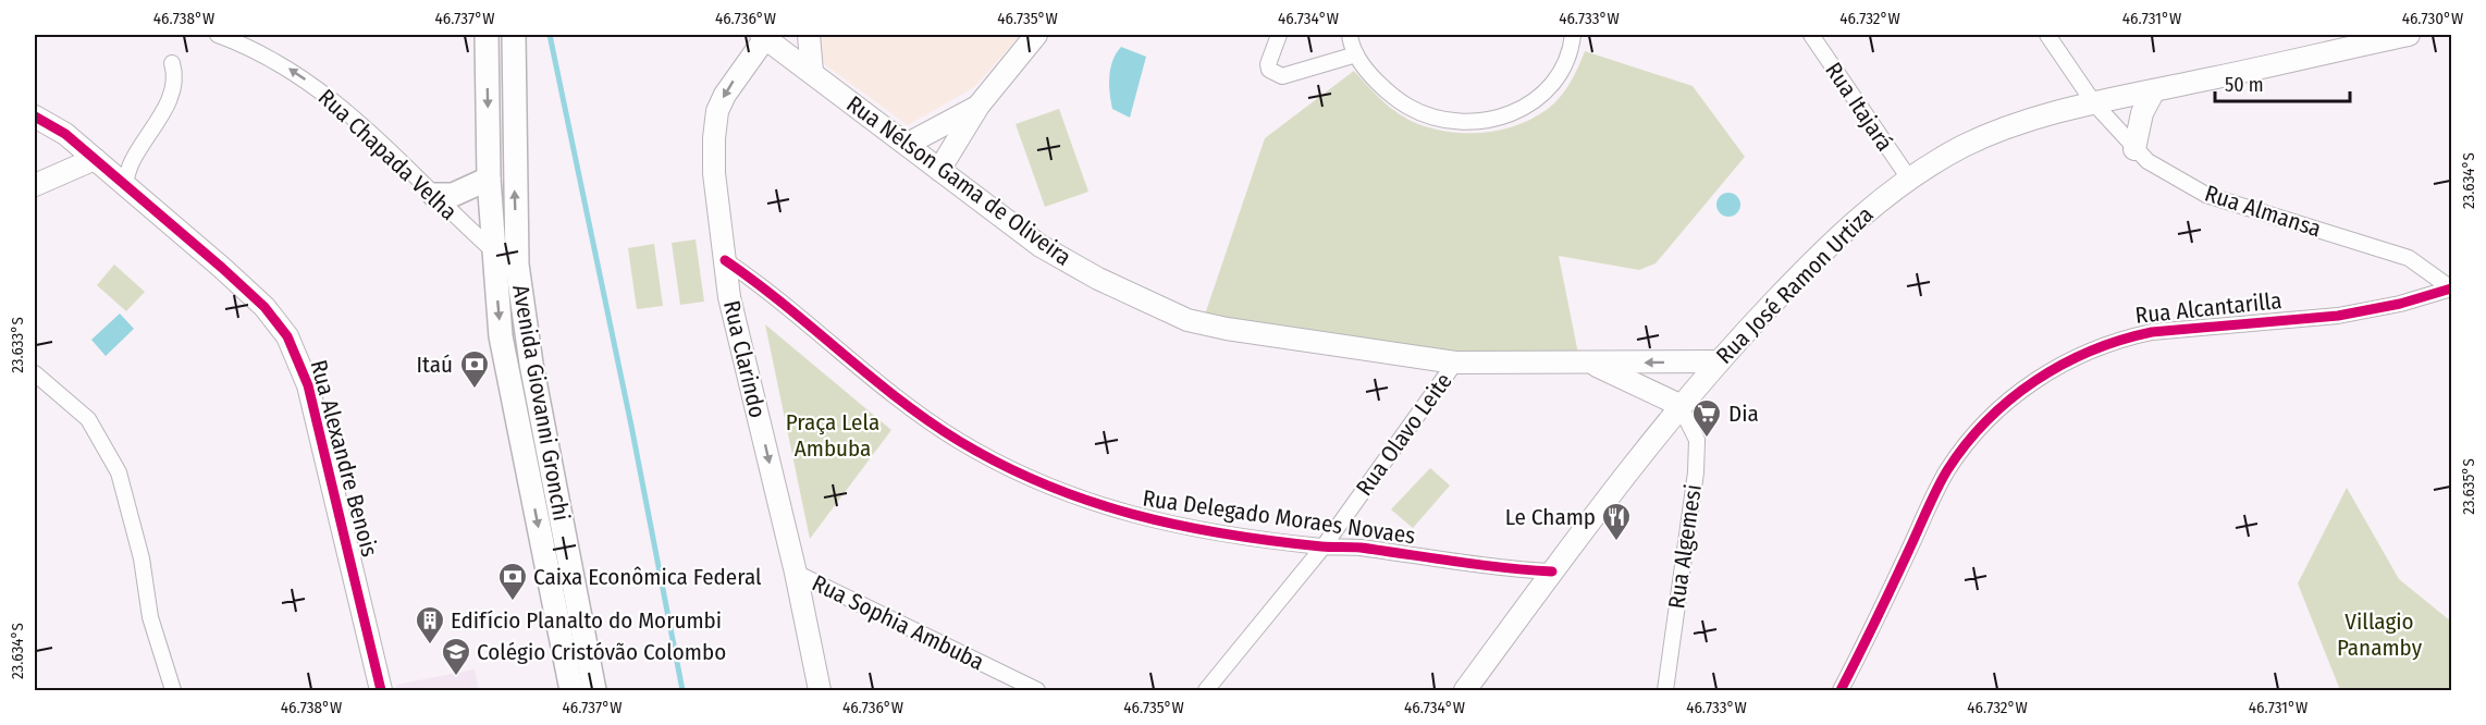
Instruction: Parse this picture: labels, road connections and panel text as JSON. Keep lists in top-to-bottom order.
{
  "streets": {
    "main road": [
      "Rua Nélson Gama de Oliveira",
      "Rua José Ramon Urtiza",
      "Rua Clarindo",
      "Avenida Giovanni Gronchi",
      "Rua Alexandre Benois"
    ],
    "street": [
      "Rua Itajará",
      "Rua Chapada Velha",
      "Rua Almansa",
      "Rua Alcantarilla",
      "Rua Olavo Leite",
      "Rua Delegado Moraes Novaes",
      "Rua Algemesi",
      "Rua Sophia Ambuba"
    ]
  },
  "crossings": [
    ["Rua Itajará", "Rua José Ramon Urtiza"],
    ["Rua Chapada Velha", "Avenida Giovanni Gronchi"],
    ["Rua Nélson Gama de Oliveira", "Rua José Ramon Urtiza"],
    ["Rua Nélson Gama de Oliveira", "Rua Clarindo"],
    ["Rua Nélson Gama de Oliveira", "Rua Olavo Leite"],
    ["Rua Nélson Gama de Oliveira", "Rua Algemesi"],
    ["Rua Almansa", "Rua José Ramon Urtiza"],
    ["Rua Almansa", "Rua Alcantarilla"],
    ["Rua José Ramon Urtiza", "Rua Delegado Moraes Novaes"],
    ["Rua José Ramon Urtiza", "Rua Algemesi"],
    ["Rua Clarindo", "Rua Delegado Moraes Novaes"],
    ["Rua Clarindo", "Rua Sophia Ambuba"],
    ["Rua Olavo Leite", "Rua Delegado Moraes Novaes"]
  ],
  "one_way": ["Rua Chapada Velha", "Rua Clarindo"],
  "parks": ["Praça Lela Ambuba", "Villagio Panamby"],
  "places": {
    "bank": ["Itaú", "Caixa Econômica Federal"],
    "supermarket": ["Dia"],
    "restaurant": ["Le Champ"],
    "building": ["Edifício Planalto do Morumbi"],
    "school or university": ["Colégio Cristóvão Colombo"]
  },
  "scale_bar": "50 m",
  "coordinates": [
    "46.738°W",
    "46.737°W",
    "46.736°W",
    "46.735°W",
    "46.734°W",
    "46.733°W",
    "46.732°W",
    "46.731°W",
    "46.730°W",
    "23.634°S",
    "23.633°S",
    "23.635°S"
  ]
}
